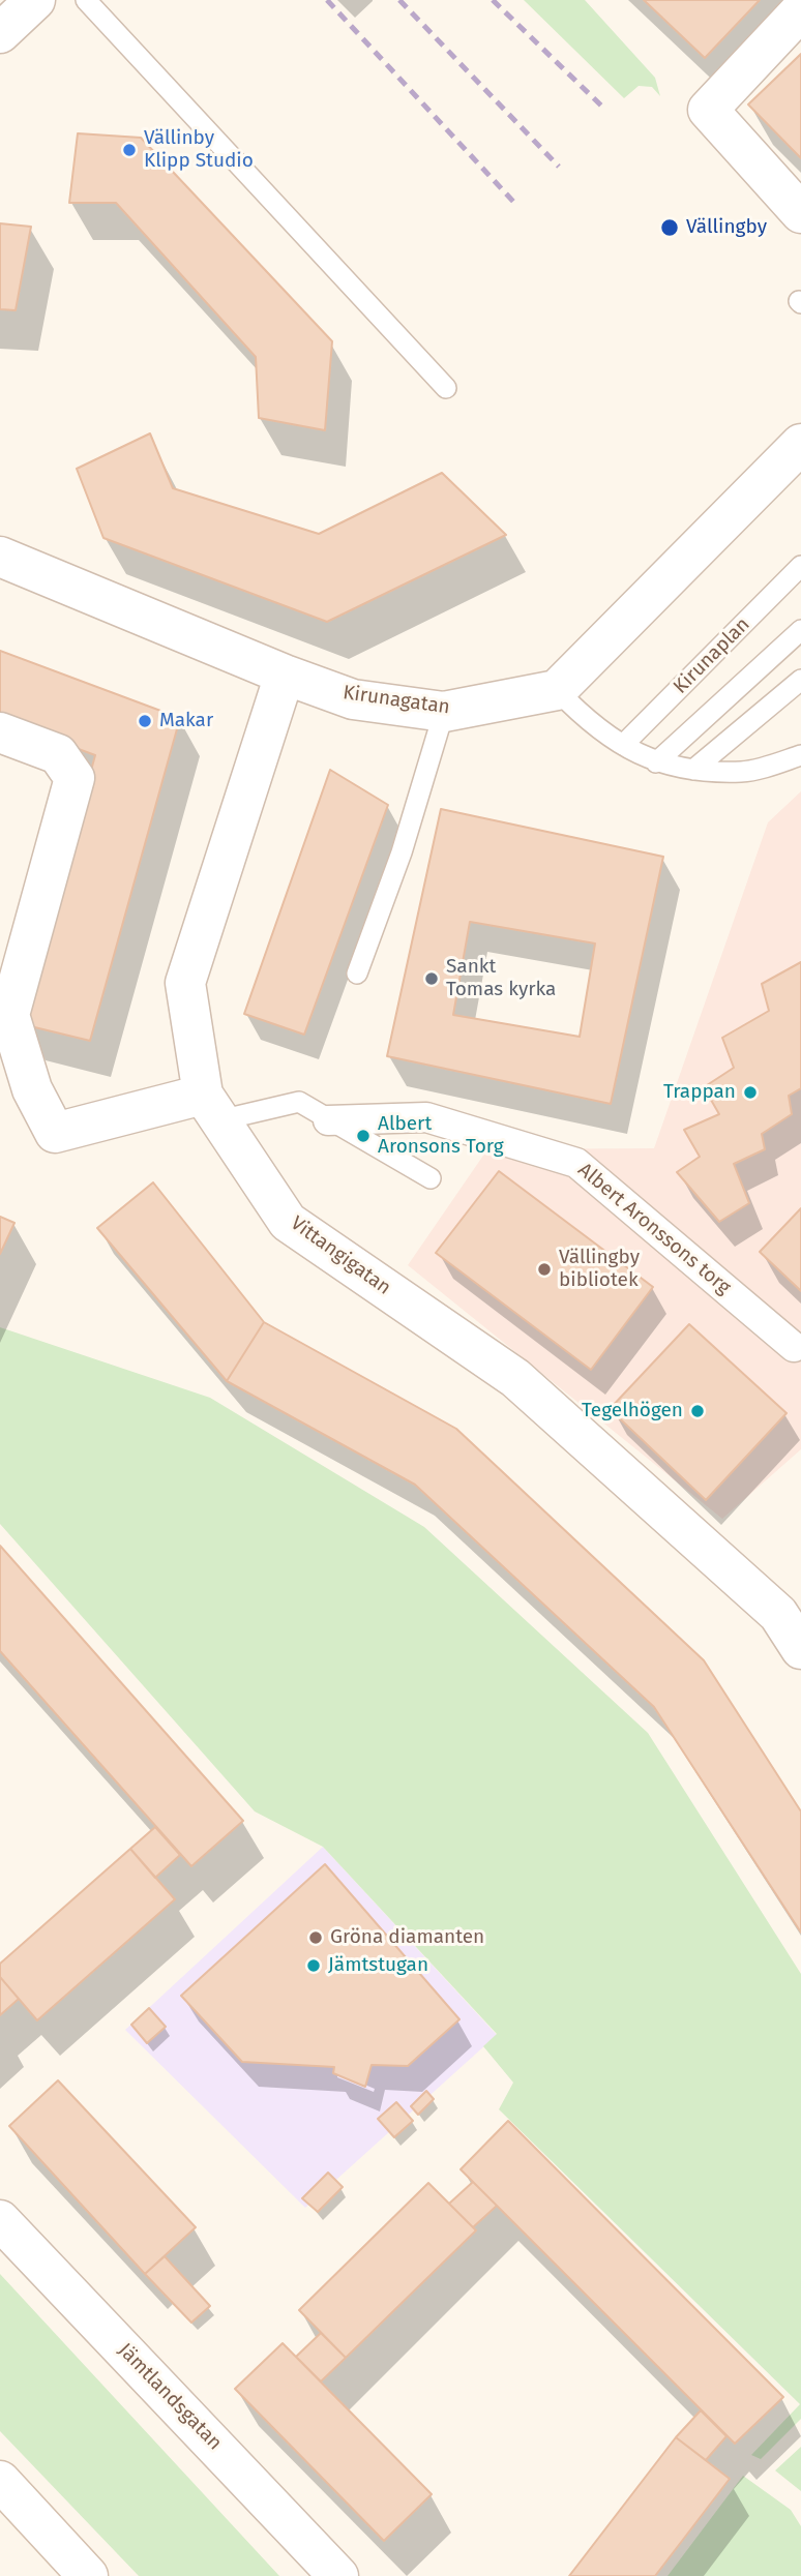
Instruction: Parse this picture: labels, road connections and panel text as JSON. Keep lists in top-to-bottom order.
{
  "streets": {
    "street": [
      "Kirunagatan",
      "Albert Aronssons torg",
      "Vittangigatan",
      "Jämtlandsgatan"
    ],
    "lane": ["Kirunaplan"]
  },
  "crossings": [
    ["Kirunagatan", "Vittangigatan"]
  ],
  "places": [
    "Vällinby Klipp Studio",
    "Vällingby",
    "Makar",
    "Sankt Tomas kyrka",
    "Trappan",
    "Albert Aronsons Torg",
    "Vällingby bibliotek",
    "Tegelhögen",
    "Gröna diamanten",
    "Jämtstugan"
  ]
}
